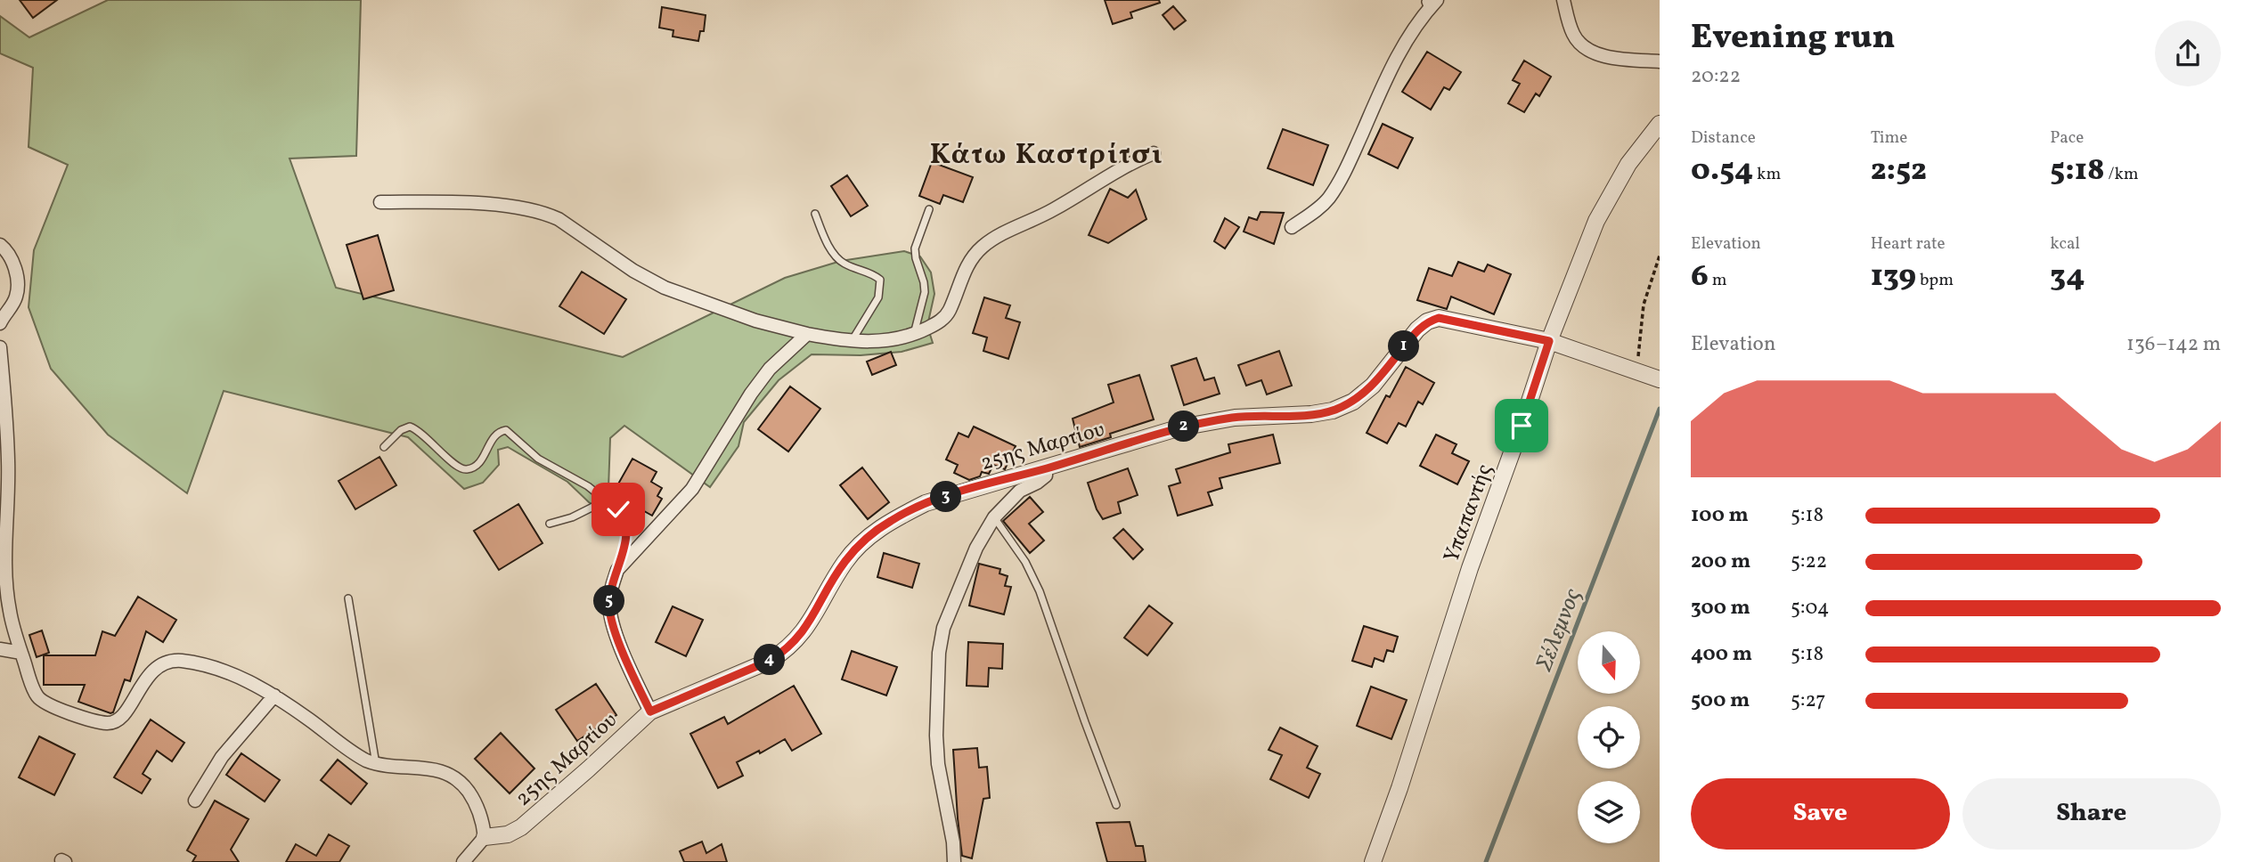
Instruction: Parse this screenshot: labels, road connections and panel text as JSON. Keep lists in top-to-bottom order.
{
  "streets": {
    "street": ["25ης Μαρτίου", "Υπαπαντής"]
  },
  "crossings": [
    ["25ης Μαρτίου", "Υπαπαντής"]
  ],
  "districts": ["Κάτω Καστρίτσι"],
  "water": ["Σέλεμνος"],
  "north": "bottom",
  "page": {
    "heading": ["Evening run", "20:22"],
    "stats": [
      ["Distance", "0.54 km"],
      ["Time", "2:52"],
      ["Pace", "5:18 /km"],
      ["Elevation", "6 m"],
      ["Heart rate", "139 bpm"],
      ["kcal", "34"]
    ],
    "chart": ["Elevation", "136–142 m"],
    "pins": [
      "1",
      "2",
      "3",
      "5",
      "4"
    ],
    "list": [
      {
        "name": "100 m",
        "note": "5:18"
      },
      {
        "name": "200 m",
        "note": "5:22"
      },
      {
        "name": "300 m",
        "note": "5:04"
      },
      {
        "name": "400 m",
        "note": "5:18"
      },
      {
        "name": "500 m",
        "note": "5:27"
      }
    ],
    "buttons": ["Save", "Share"]
  }
}
